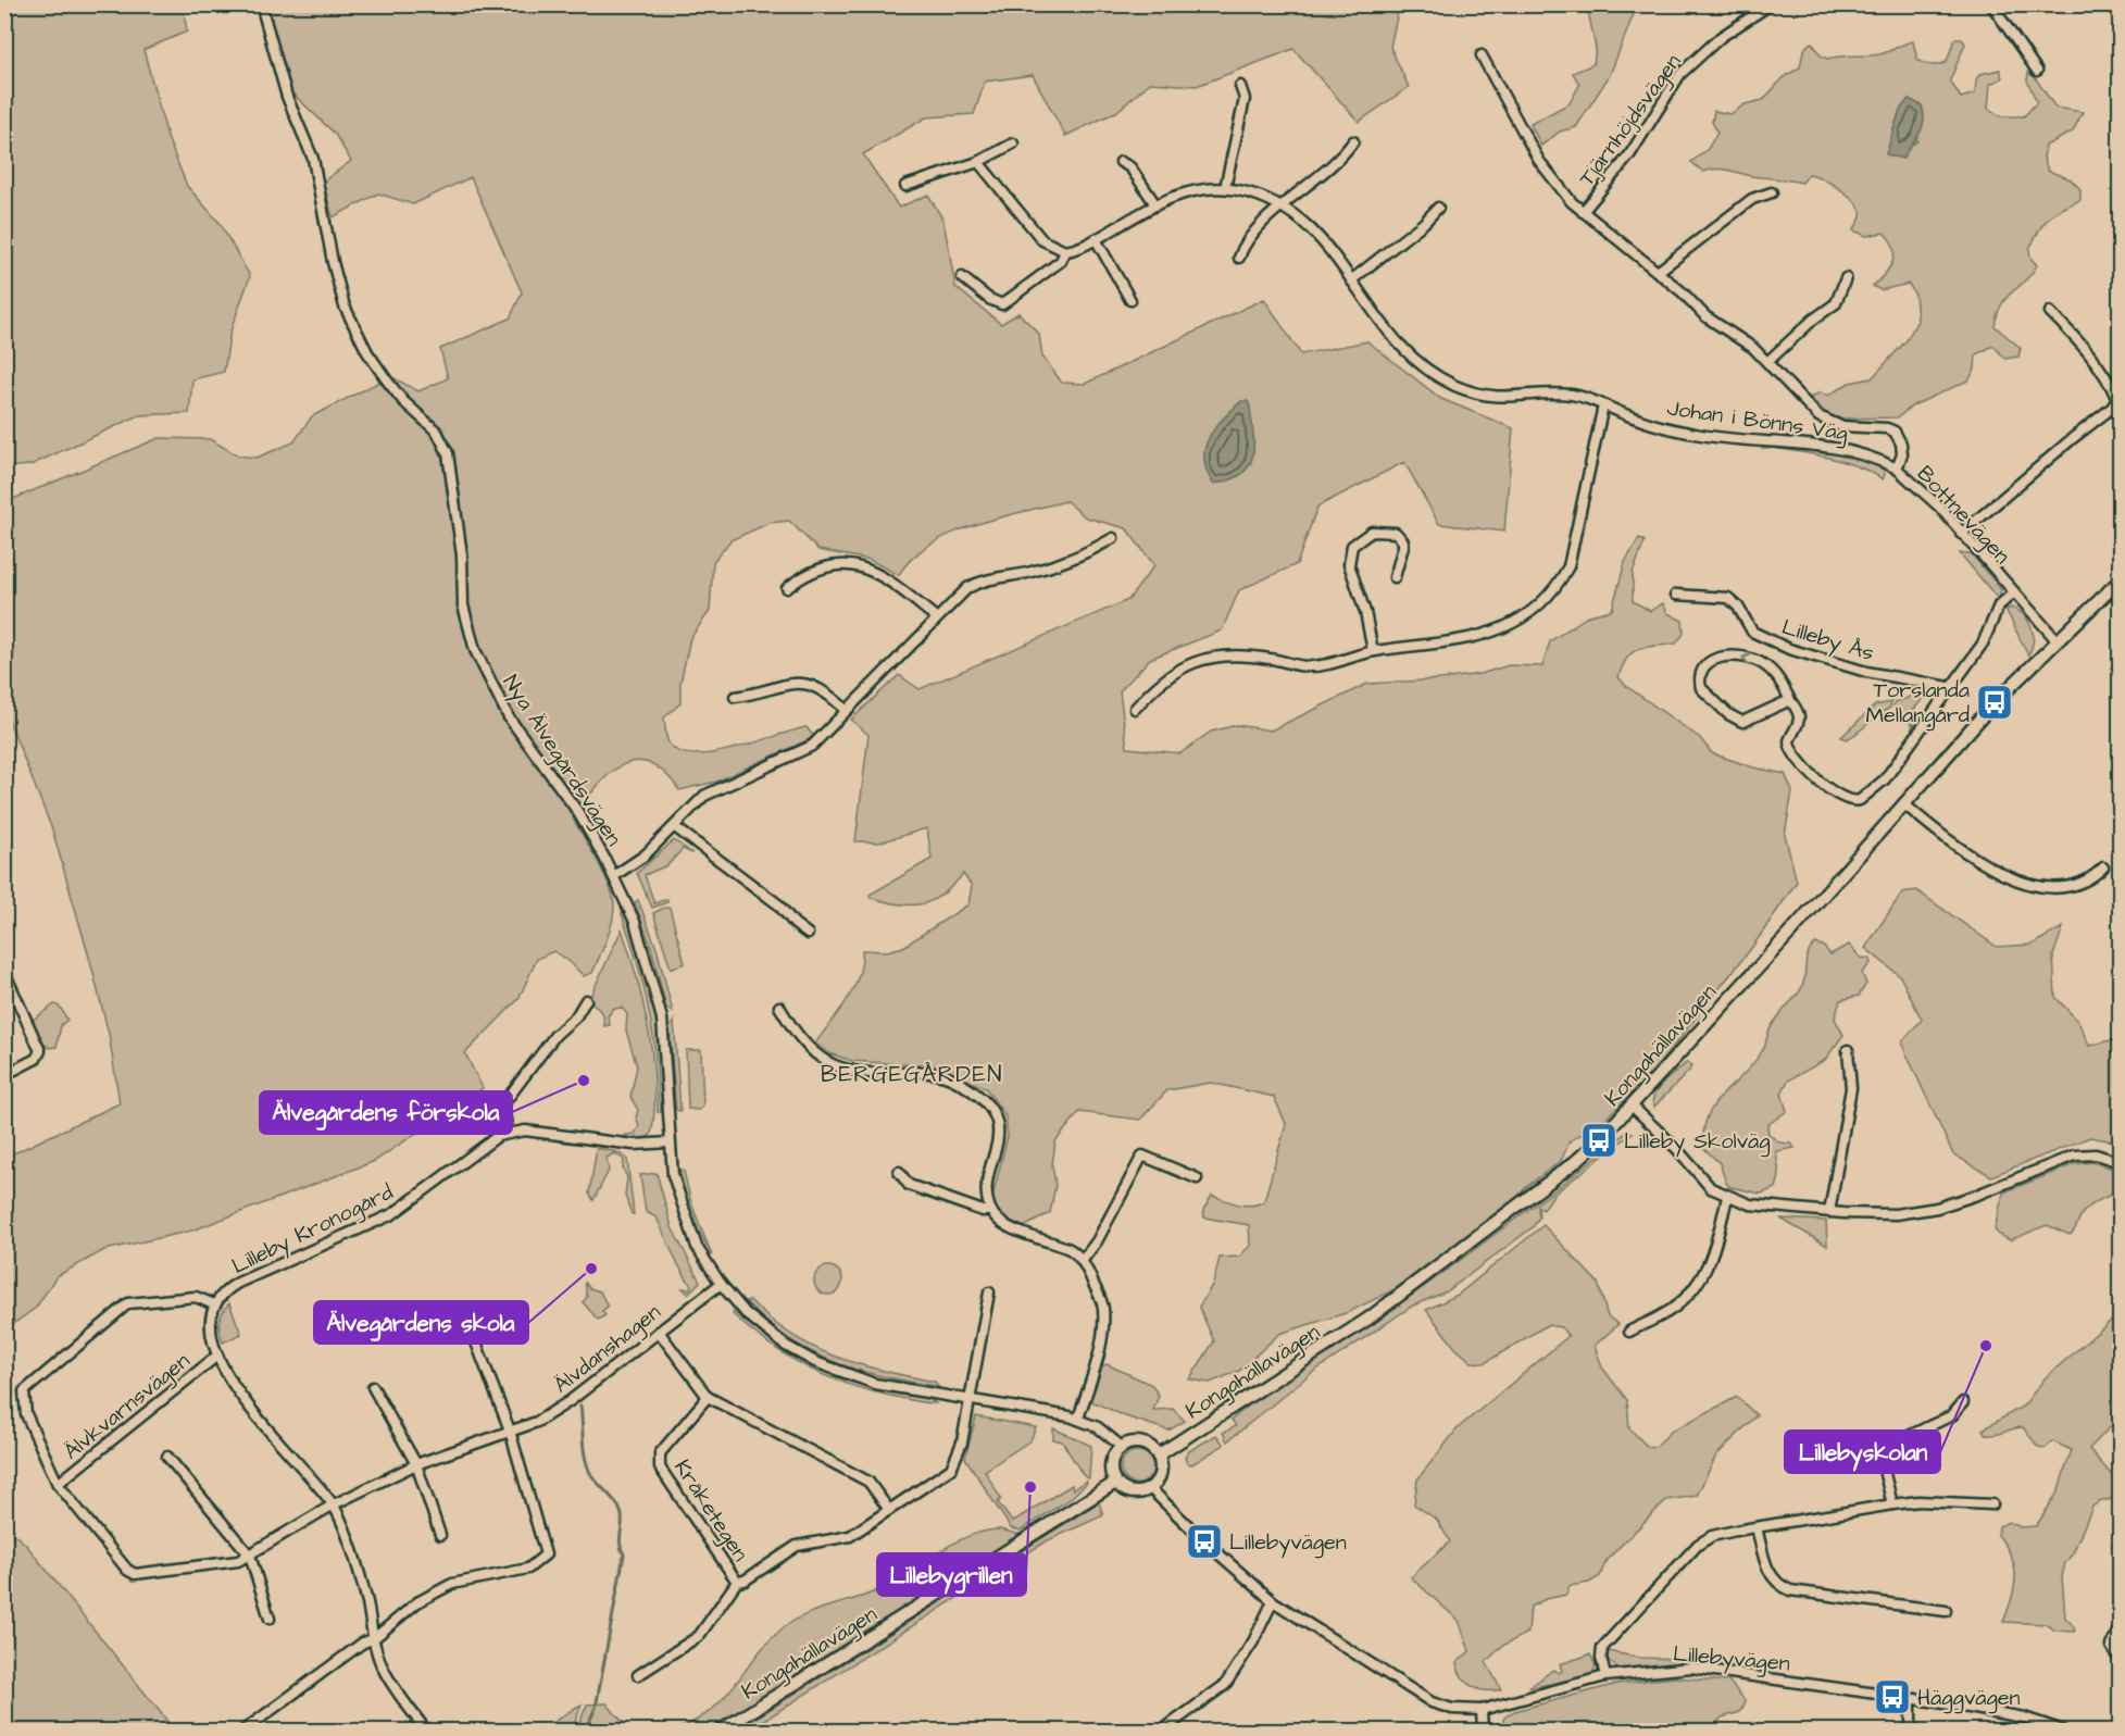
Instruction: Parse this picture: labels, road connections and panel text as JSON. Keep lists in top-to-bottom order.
{
  "streets": {
    "street": [
      "Tjärnhöjdsvägen",
      "Johan i Bönns Väg",
      "Bottnevägen",
      "Lilleby Ås",
      "Nya Älvegårdsvägen",
      "Kongahällavägen",
      "Lilleby Kronogård",
      "Älvdanshagen",
      "Älvkvarnsvägen",
      "Kråketegen",
      "Lillebyvägen"
    ]
  },
  "crossings": [
    ["Tjärnhöjdsvägen", "Bottnevägen"],
    ["Johan i Bönns Väg", "Bottnevägen"],
    ["Bottnevägen", "Lilleby Ås"],
    ["Bottnevägen", "Kongahällavägen"],
    ["Nya Älvegårdsvägen", "Kongahällavägen"],
    ["Nya Älvegårdsvägen", "Lilleby Kronogård"],
    ["Nya Älvegårdsvägen", "Älvdanshagen"],
    ["Nya Älvegårdsvägen", "Kråketegen"],
    ["Nya Älvegårdsvägen", "Lillebyvägen"],
    ["Kongahällavägen", "Lillebyvägen"],
    ["Älvdanshagen", "Älvkvarnsvägen"]
  ],
  "districts": ["BERGEGÅRDEN"],
  "places": {
    "bus stop": [
      "Torslanda Mellangård",
      "Lilleby Skolväg",
      "Lillebyvägen",
      "Häggvägen"
    ],
    "other": [
      "Älvegårdens förskola",
      "Älvegårdens skola",
      "Lillebyskolan",
      "Lillebygrillen"
    ]
  }
}
